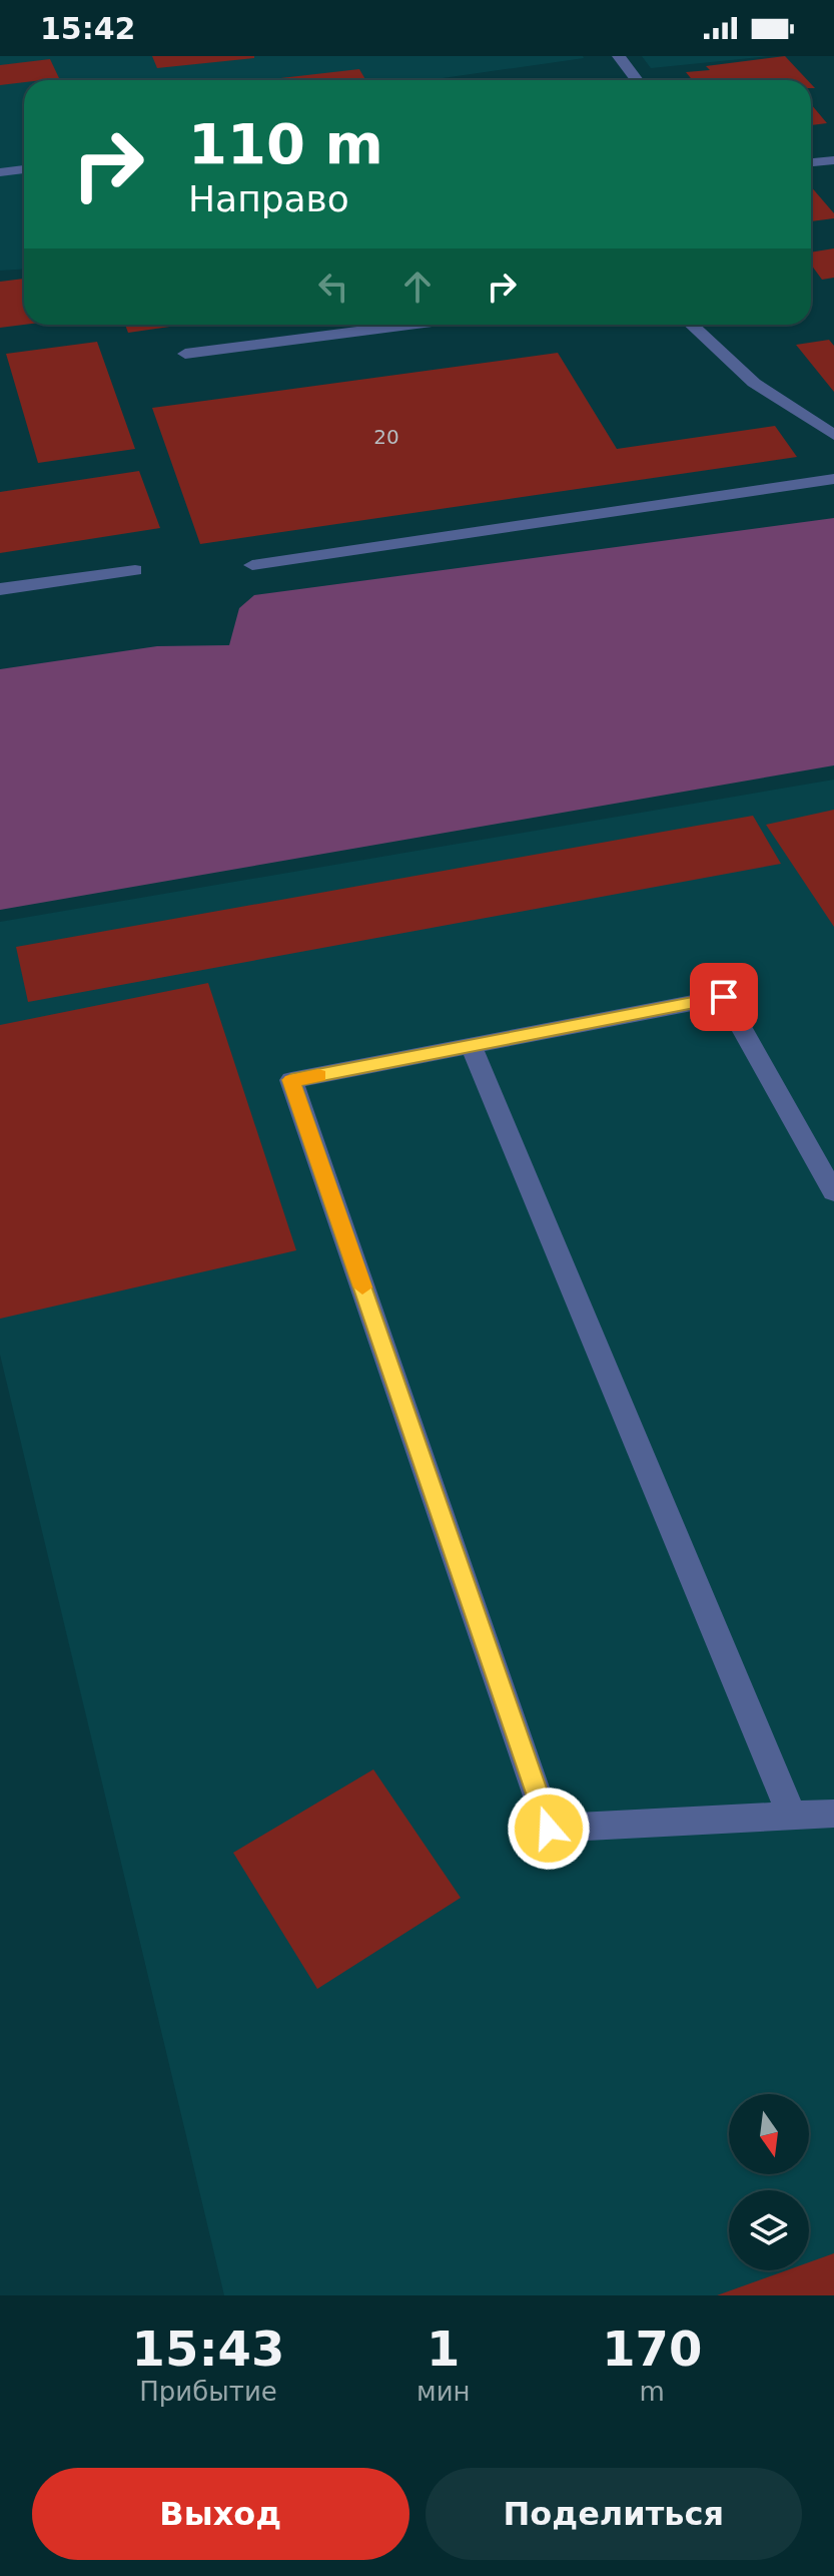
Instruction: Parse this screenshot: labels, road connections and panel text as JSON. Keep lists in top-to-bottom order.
{
  "house_numbers": ["20"],
  "north": "bottom",
  "page": {
    "status": "15:42",
    "turn": ["110 m", "Направо"],
    "eta": [
      "15:43",
      "Прибытие",
      "1",
      "мин",
      "170",
      "m"
    ],
    "buttons": ["Выход", "Поделиться"]
  }
}
